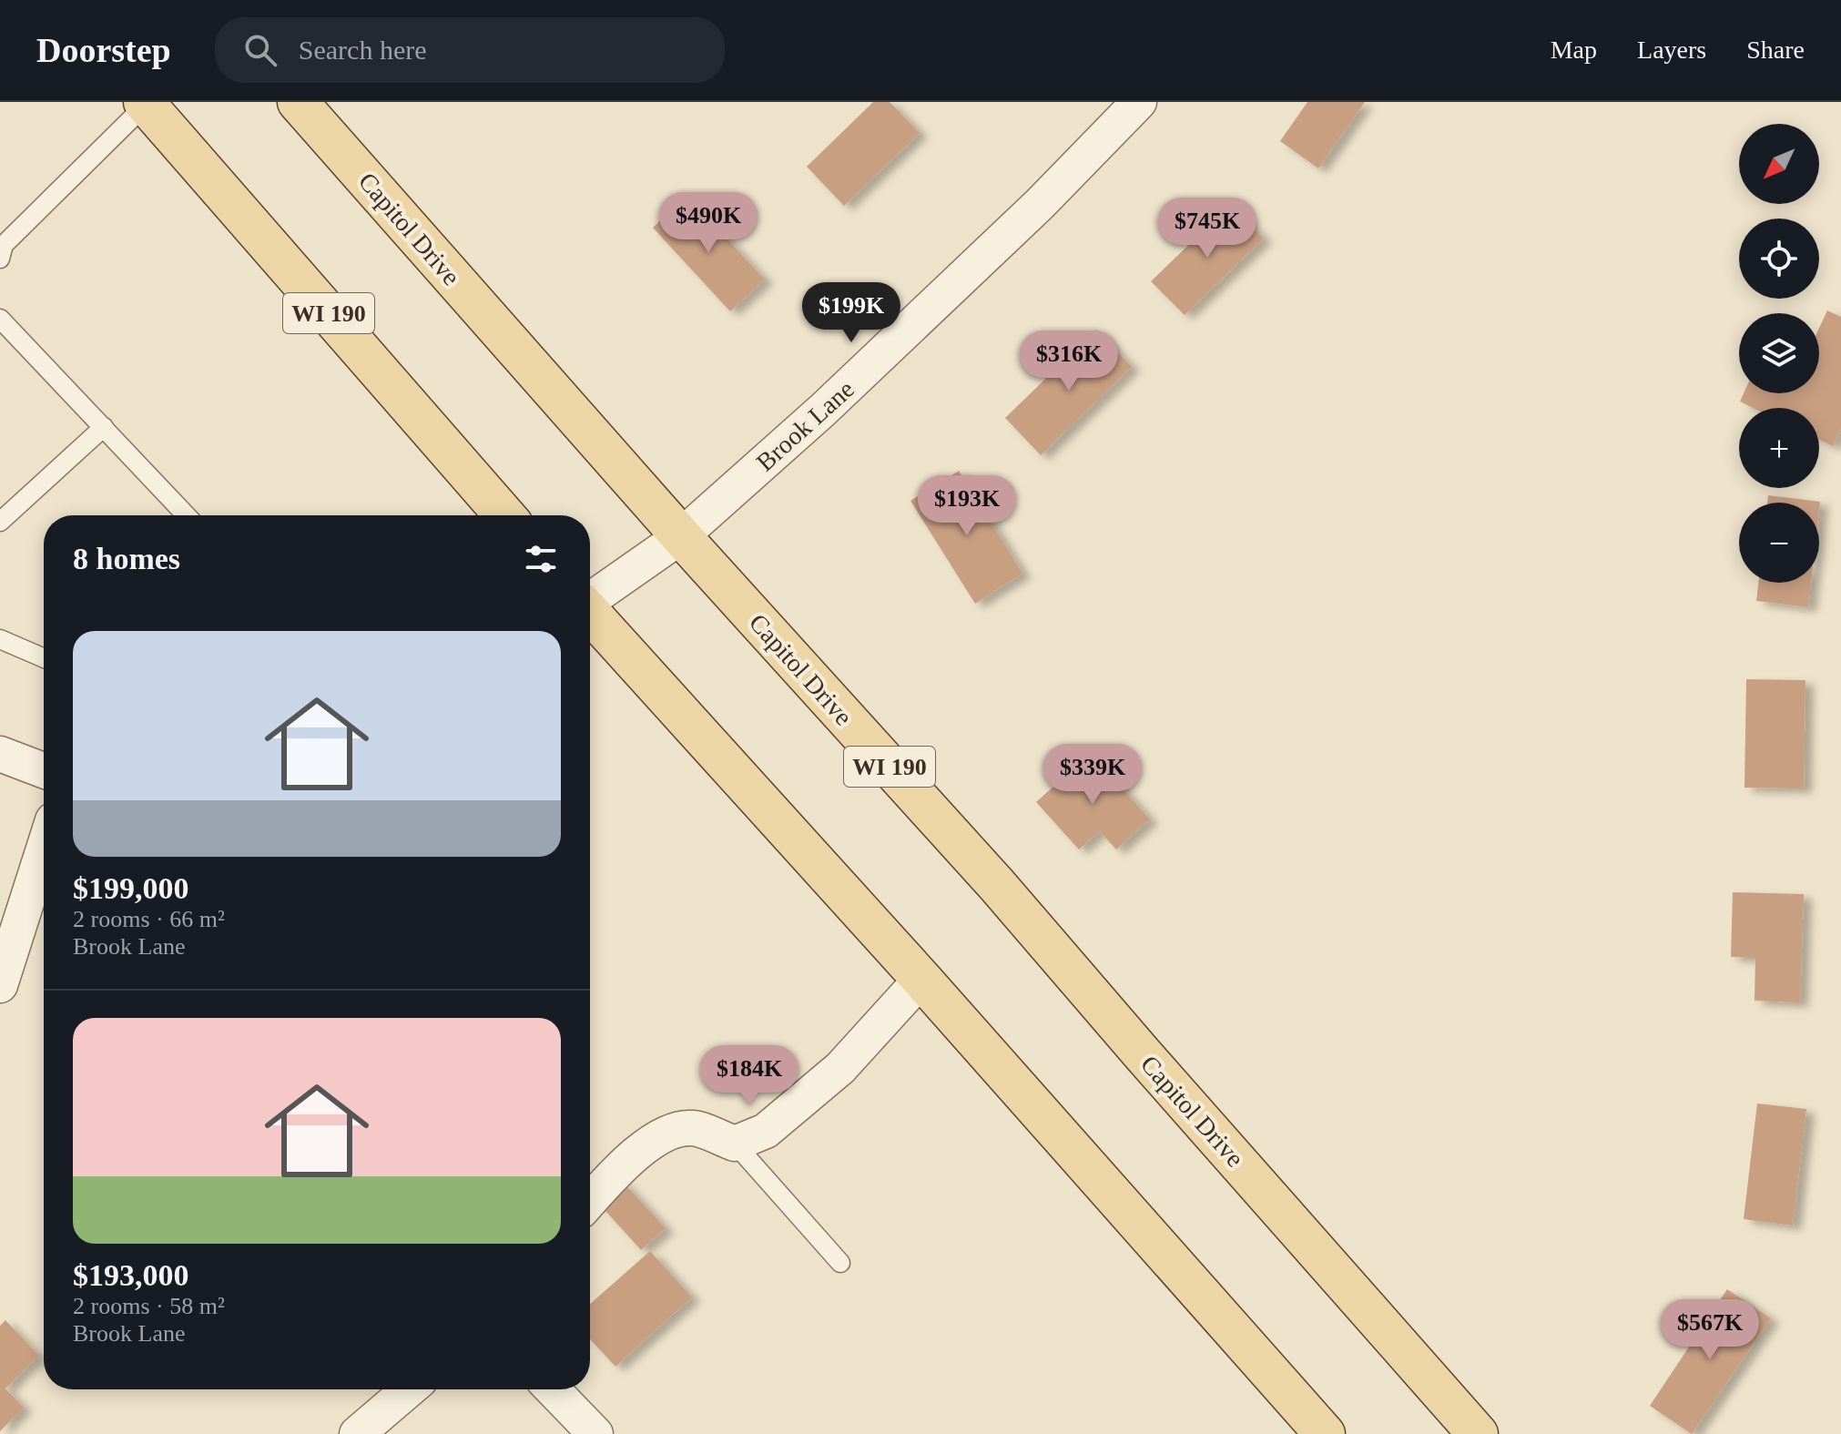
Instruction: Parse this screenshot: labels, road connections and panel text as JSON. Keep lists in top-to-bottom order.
{
  "streets": {
    "main road": ["Capitol Drive", "WI 190"],
    "street": ["Brook Lane"]
  },
  "crossings": [
    ["Capitol Drive", "Brook Lane"]
  ],
  "north": "bottom left",
  "page": {
    "header": "Doorstep",
    "search": "Search here",
    "nav": ["Map", "Layers", "Share"],
    "map_buttons": ["+", "−"],
    "price": [
      "$490K",
      "$745K",
      "$199K",
      "$316K",
      "$193K",
      "$339K",
      "$184K",
      "$567K"
    ],
    "heading": "8 homes",
    "list": [
      {
        "name": "$199,000",
        "note": "2 rooms · 66 m² · Brook Lane"
      },
      {
        "name": "$193,000",
        "note": "2 rooms · 58 m² · Brook Lane"
      }
    ]
  }
}
